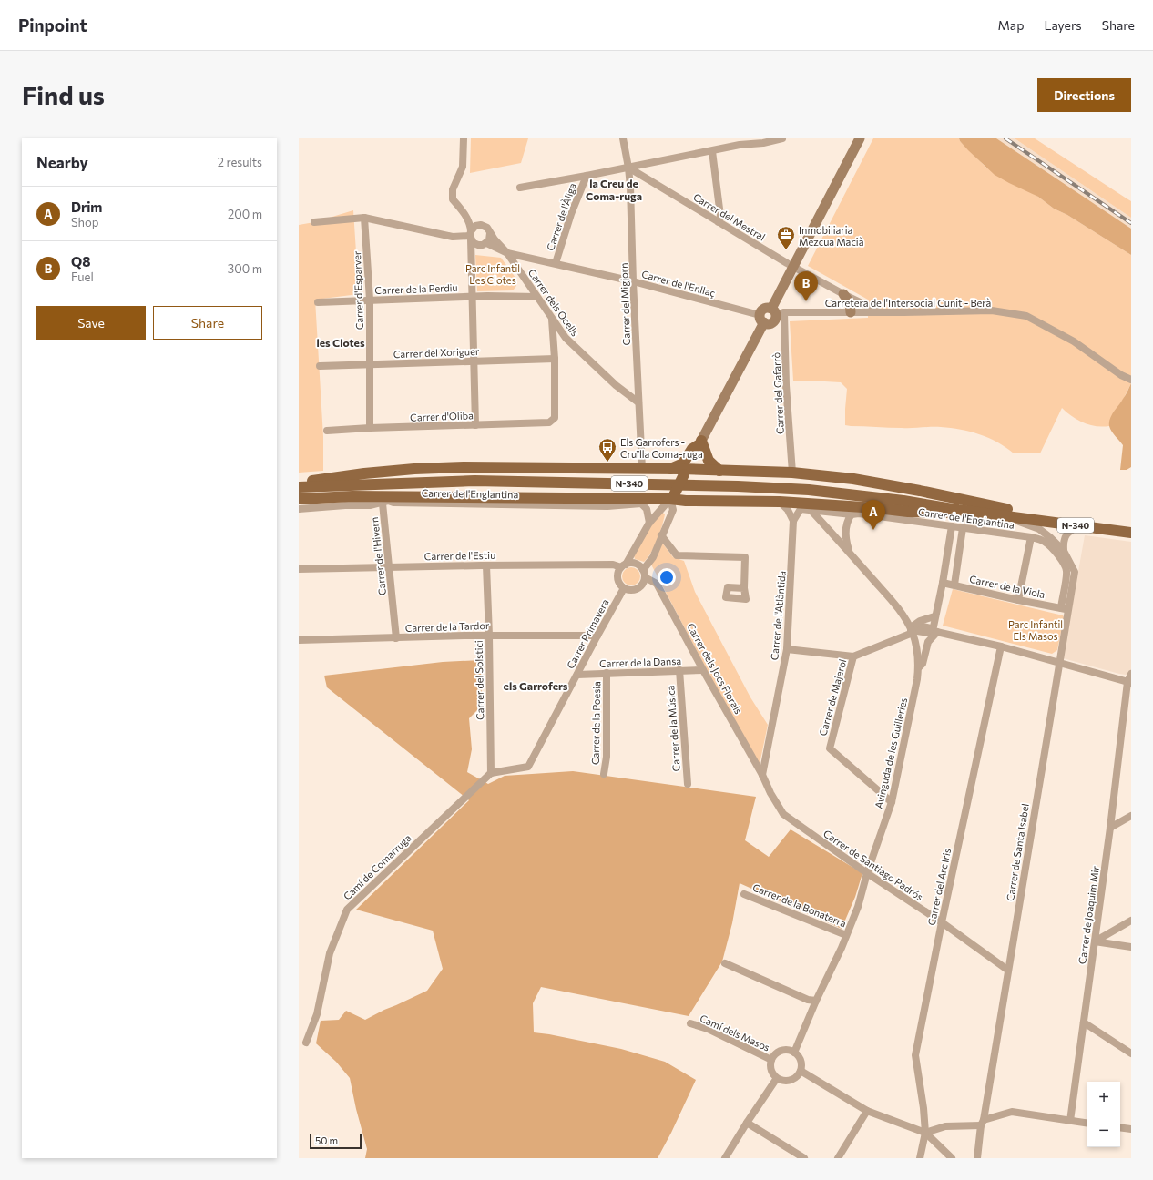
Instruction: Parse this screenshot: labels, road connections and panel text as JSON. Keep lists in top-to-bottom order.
{
  "streets": {
    "main road": ["N-340"],
    "street": [
      "Carrer de l'Àliga",
      "Carrer del Mestral",
      "Carrer de l'Enllaç",
      "Carrer de la Perdiu",
      "Carrer d'Esparver",
      "Carrer dels Ocells",
      "Carretera de l'Intersocial Cunit - Berà",
      "Carrer del Migjorn",
      "Carrer del Xoriguer",
      "Carrer del Gafarrò",
      "Carrer d'Oliba",
      "Carrer de l'Englantina",
      "Carrer de l'Estiu",
      "Carrer de l'Hivern",
      "Carrer de la Viola",
      "Carrer de l'Atlàntida",
      "Carrer de la Tardor",
      "Carrer Primavera",
      "Carrer de la Dansa",
      "Carrer dels Jocs Florals",
      "Carrer del Solstici",
      "Carrer de Majerol",
      "Carrer de la Poesia",
      "Carrer de la Música",
      "Avinguda de les Guilleries",
      "Carrer de Santa Isabel",
      "Carrer de Santiago Padrós",
      "Camí de Comarruga",
      "Carrer del Arc Iris",
      "Carrer de la Bonaterra",
      "Carrer de Joaquim Mir",
      "Camí dels Masos"
    ]
  },
  "crossings": [
    ["Carrer de l'Àliga", "Carrer de l'Enllaç"],
    ["Carrer del Mestral", "Carretera de l'Intersocial Cunit - Berà"],
    ["Carrer del Mestral", "Carrer del Migjorn"],
    ["Carrer de l'Enllaç", "Carrer dels Ocells"],
    ["Carrer de l'Enllaç", "Carrer del Migjorn"],
    ["Carrer de la Perdiu", "Carrer d'Esparver"],
    ["Carrer de la Perdiu", "Carrer dels Ocells"],
    ["Carrer d'Esparver", "Carrer del Xoriguer"],
    ["Carrer d'Esparver", "Carrer d'Oliba"],
    ["Carrer dels Ocells", "Carrer del Migjorn"],
    ["Carretera de l'Intersocial Cunit - Berà", "Carrer del Gafarrò"],
    ["Carrer del Xoriguer", "Carrer d'Oliba"],
    ["N-340", "Carrer de Santa Isabel"],
    ["Carrer de l'Englantina", "Carrer de l'Hivern"],
    ["Carrer de l'Englantina", "Carrer de la Viola"],
    ["Carrer de l'Englantina", "Carrer de l'Atlàntida"],
    ["Carrer de l'Englantina", "Avinguda de les Guilleries"],
    ["Carrer de l'Englantina", "Carrer de Santa Isabel"],
    ["Carrer de l'Estiu", "Carrer de l'Hivern"],
    ["Carrer de l'Estiu", "Carrer Primavera"],
    ["Carrer de l'Estiu", "Carrer dels Jocs Florals"],
    ["Carrer de l'Estiu", "Carrer del Solstici"],
    ["Carrer de l'Hivern", "Carrer de la Tardor"],
    ["Carrer de la Viola", "Carrer de Santa Isabel"],
    ["Carrer de l'Atlàntida", "Carrer dels Jocs Florals"],
    ["Carrer de l'Atlàntida", "Carrer de Santiago Padrós"],
    ["Carrer de la Tardor", "Carrer Primavera"],
    ["Carrer de la Tardor", "Carrer del Solstici"],
    ["Carrer Primavera", "Carrer de la Dansa"],
    ["Carrer Primavera", "Carrer dels Jocs Florals"],
    ["Carrer Primavera", "Carrer del Solstici"],
    ["Carrer Primavera", "Camí de Comarruga"],
    ["Carrer de la Dansa", "Carrer dels Jocs Florals"],
    ["Carrer de la Dansa", "Carrer de la Poesia"],
    ["Carrer de la Dansa", "Carrer de la Música"],
    ["Carrer dels Jocs Florals", "Carrer de Santiago Padrós"],
    ["Carrer del Solstici", "Camí de Comarruga"],
    ["Carrer de Majerol", "Avinguda de les Guilleries"],
    ["Avinguda de les Guilleries", "Carrer de Santiago Padrós"],
    ["Avinguda de les Guilleries", "Carrer de la Bonaterra"],
    ["Avinguda de les Guilleries", "Camí dels Masos"],
    ["Carrer de Santa Isabel", "Carrer de Santiago Padrós"],
    ["Carrer de Santiago Padrós", "Carrer del Arc Iris"]
  ],
  "districts": ["la Creu de Coma-ruga", "les Clotes", "els Garrofers"],
  "parks": ["Parc Infantil Les Clotes", "Parc Infantil Els Masos"],
  "places": {
    "office": ["Inmobiliaria Mezcua Macià"],
    "bus stop": ["Els Garrofers - Cruïlla Coma-ruga"]
  },
  "scale_bar": "50 m",
  "page": {
    "header": "Pinpoint",
    "nav": ["Map", "Layers", "Share"],
    "buttons": [
      "Directions",
      ["Save", "Share"]
    ],
    "title": "Find us",
    "heading": ["Nearby", "2 results"],
    "list": [
      {
        "mark": "A",
        "name": "Drim",
        "note": "Shop",
        "value": "200 m"
      },
      {
        "mark": "B",
        "name": "Q8",
        "note": "Fuel",
        "value": "300 m"
      }
    ],
    "pins": ["B", "A"],
    "map_buttons": ["+", "−"],
    "scale": "50 m"
  }
}
